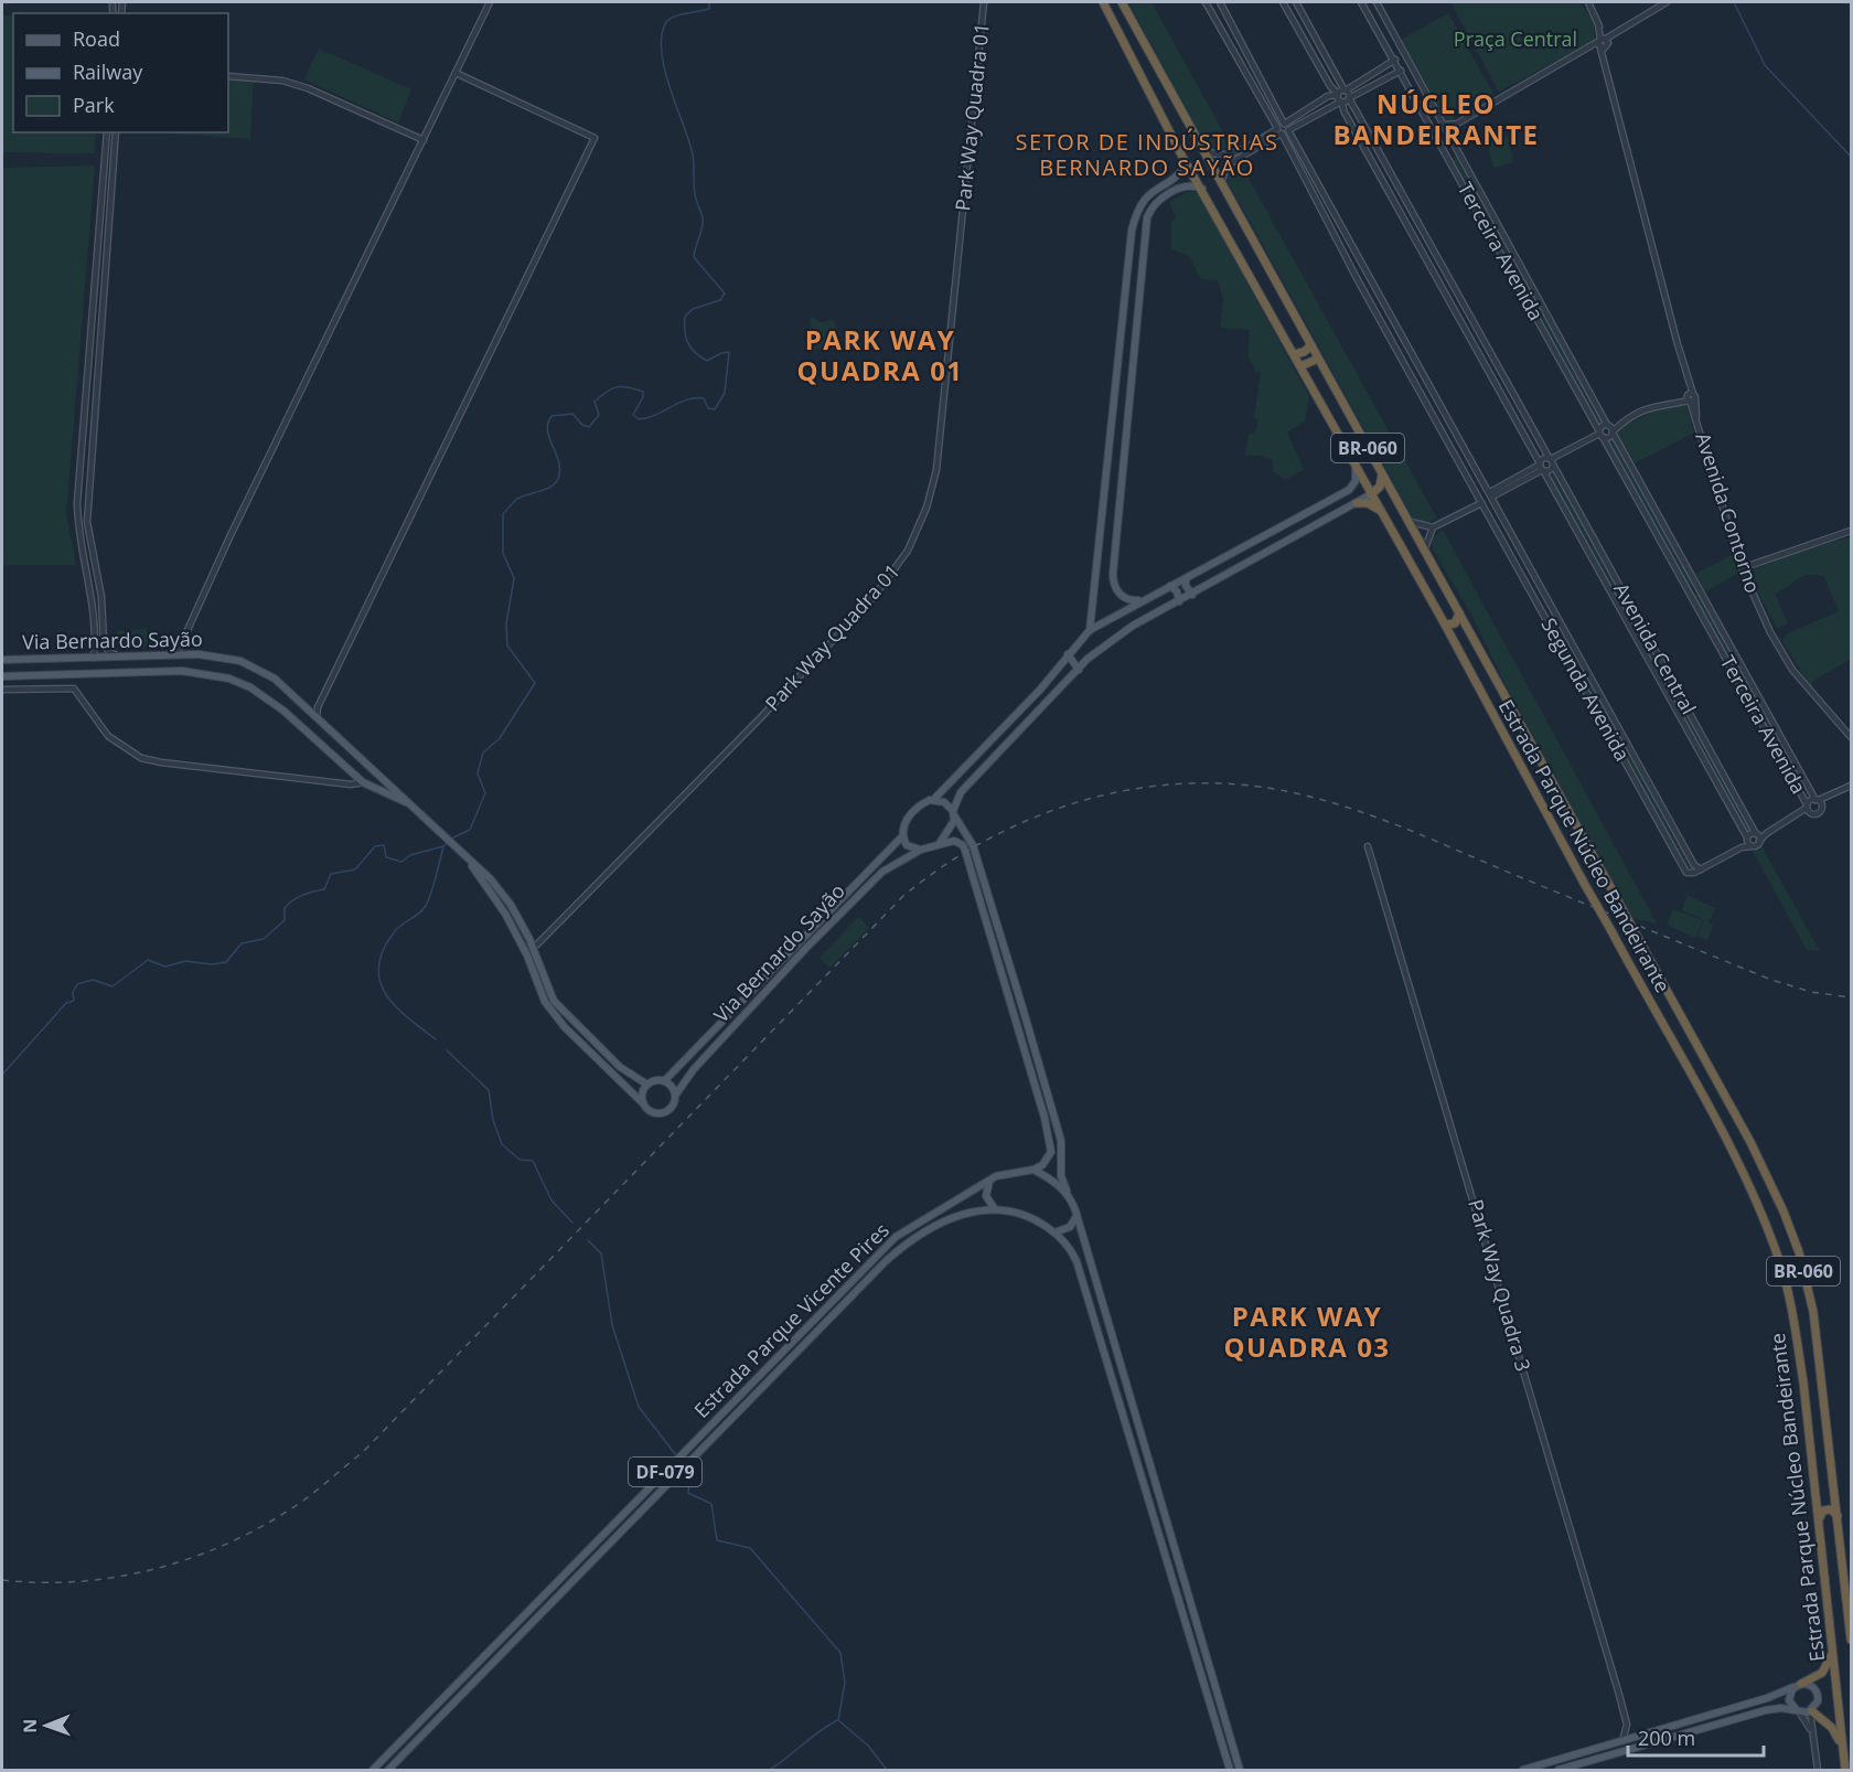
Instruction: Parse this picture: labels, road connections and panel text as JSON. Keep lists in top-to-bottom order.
{
  "streets": {
    "highway": ["BR-060", "Estrada Parque Núcleo Bandeirante"],
    "main road": ["Via Bernardo Sayão", "Estrada Parque Vicente Pires", "DF-079"],
    "street": [
      "Park Way Quadra 01",
      "Terceira Avenida",
      "Avenida Contorno",
      "Avenida Central",
      "Segunda Avenida",
      "Park Way Quadra 3"
    ]
  },
  "crossings": [
    ["Park Way Quadra 01", "Via Bernardo Sayão"]
  ],
  "districts": [
    "NÚCLEO BANDEIRANTE",
    "SETOR DE INDÚSTRIAS BERNARDO SAYÃO",
    "PARK WAY QUADRA 01",
    "PARK WAY QUADRA 03"
  ],
  "parks": ["Praça Central"],
  "legend": ["Road", "Railway", "Park"],
  "scale_bar": "200 m",
  "north": "left"
}
